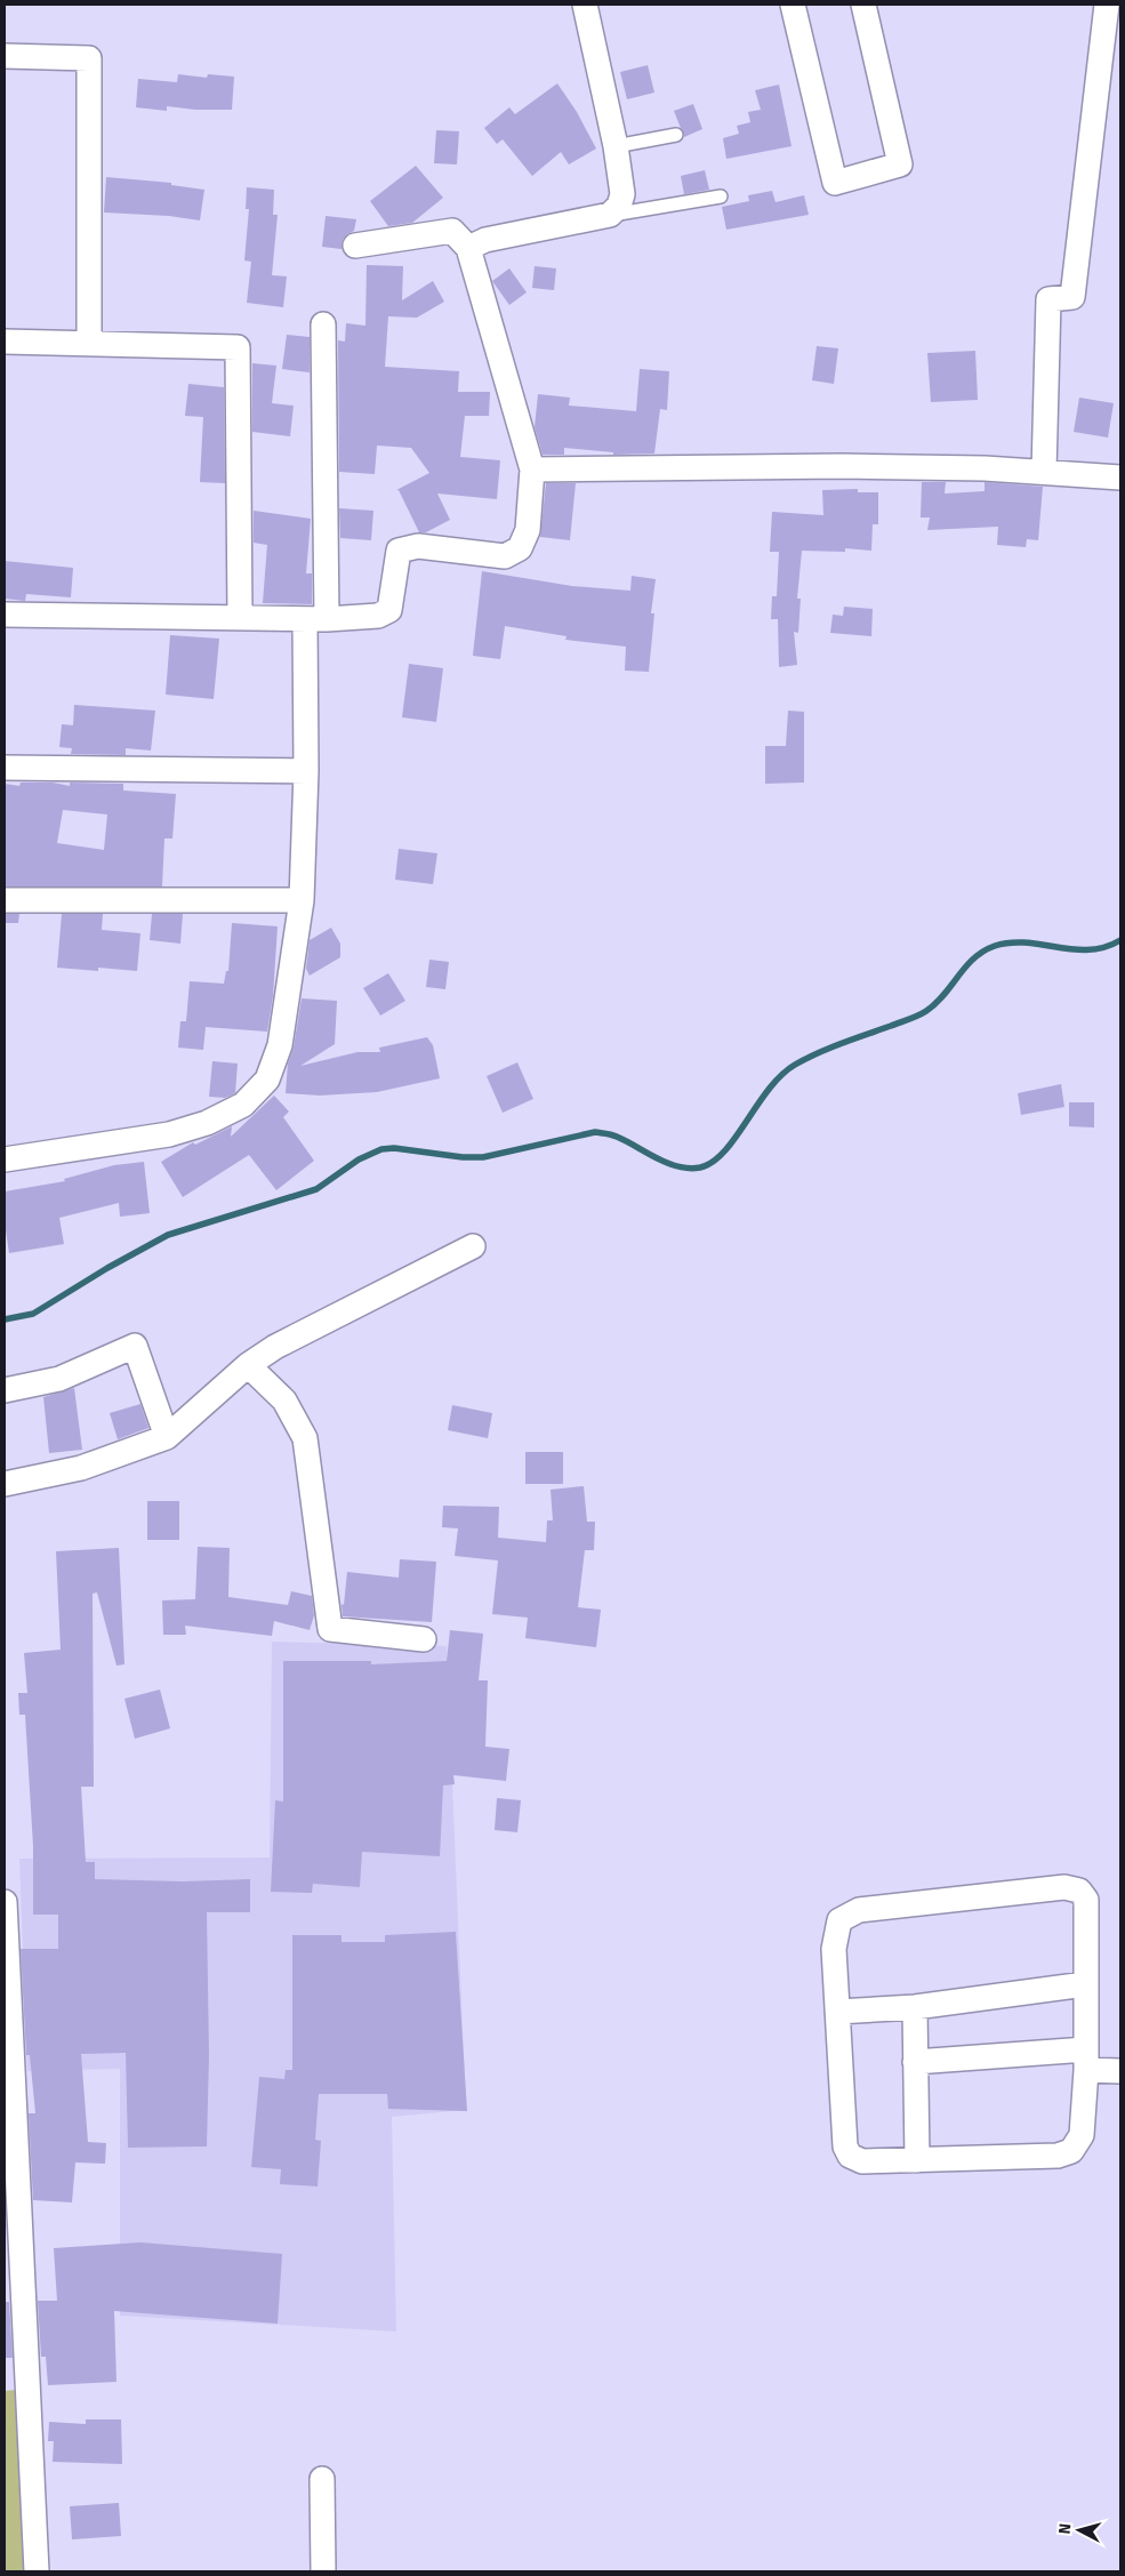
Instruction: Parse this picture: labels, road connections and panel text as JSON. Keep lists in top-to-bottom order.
{
  "north": "left"
}
